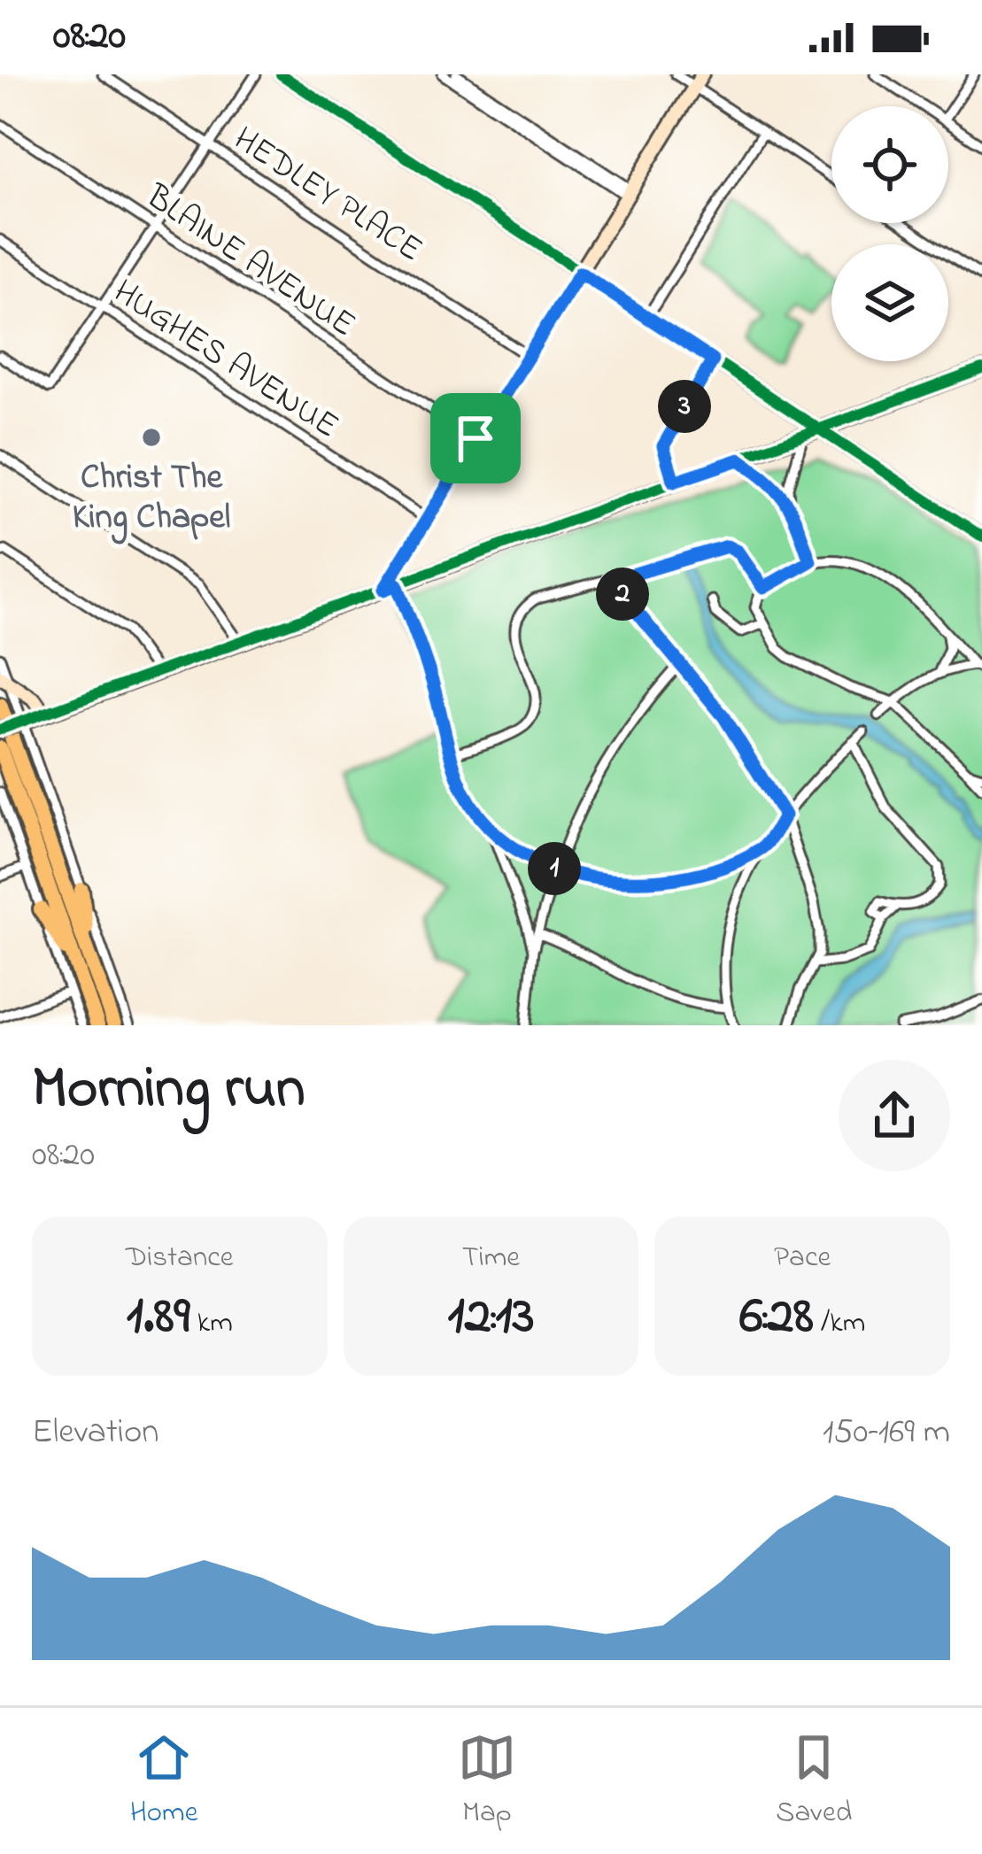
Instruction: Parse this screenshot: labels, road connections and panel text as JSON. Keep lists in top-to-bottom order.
{
  "streets": {
    "street": ["HEDLEY PLACE", "BLAINE AVENUE", "HUGHES AVENUE"]
  },
  "places": ["Christ The King Chapel"],
  "page": {
    "status": "08:20",
    "pins": ["3", "2", "1"],
    "heading": ["Morning run", "08:20"],
    "stats": [
      ["Distance", "1.89 km"],
      ["Time", "12:13"],
      ["Pace", "6:28 /km"]
    ],
    "chart": ["Elevation", "150–169 m"],
    "tabs": ["Home", "Map", "Saved"]
  }
}
